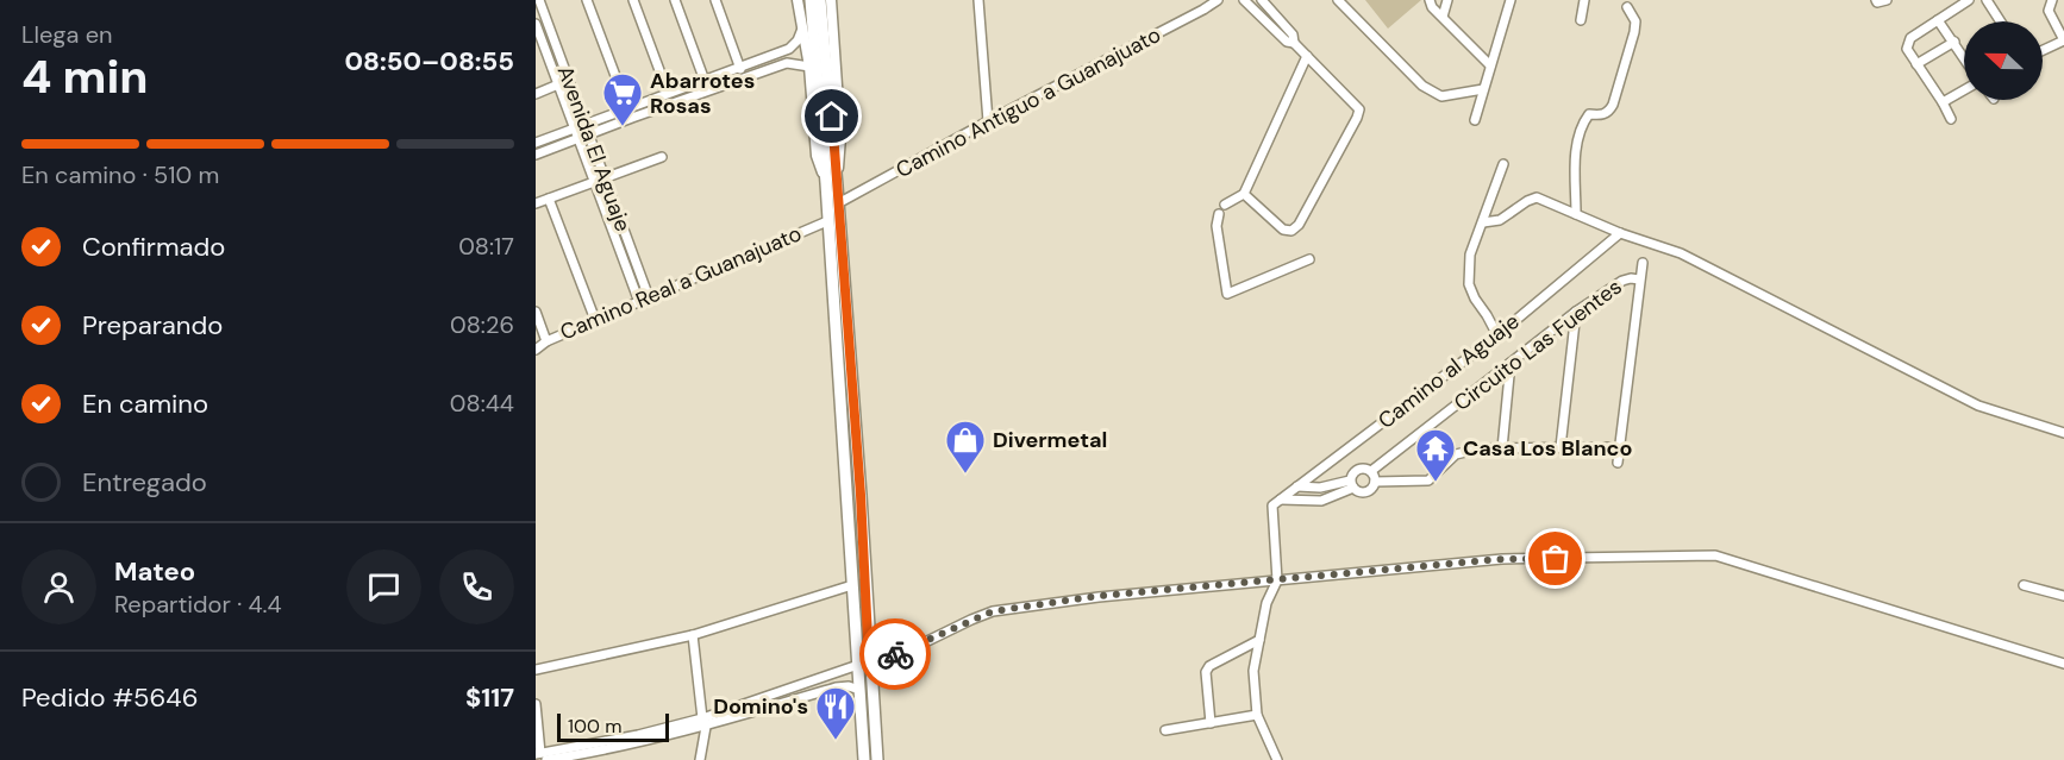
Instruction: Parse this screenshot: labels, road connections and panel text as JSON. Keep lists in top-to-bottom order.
{
  "streets": {
    "street": [
      "Camino Antiguo a Guanajuato",
      "Avenida El Aguaje",
      "Camino Real a Guanajuato",
      "Circuito Las Fuentes",
      "Camino al Aguaje"
    ]
  },
  "crossings": [
    ["Avenida El Aguaje", "Camino Real a Guanajuato"]
  ],
  "places": {
    "supermarket": ["Abarrotes Rosas"],
    "shop": ["Divermetal"],
    "temple": ["Casa Los Blanco"],
    "restaurant": ["Domino's"]
  },
  "scale_bar": "100 m",
  "north": "left",
  "page": {
    "heading": ["4 min", "Llega en", "08:50–08:55"],
    "panel": [
      "Mateo",
      "Repartidor · 4.4",
      "Pedido #5646",
      "$117"
    ],
    "bar": "En camino · 510 m",
    "list": [
      ["Confirmado", "08:17"],
      ["Preparando", "08:26"],
      ["En camino", "08:44"],
      "Entregado"
    ],
    "scale": "100 m"
  }
}
